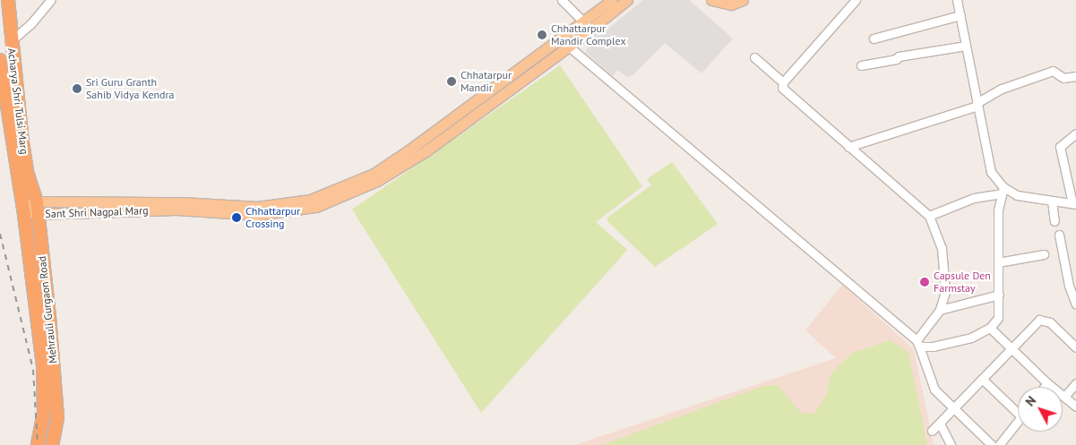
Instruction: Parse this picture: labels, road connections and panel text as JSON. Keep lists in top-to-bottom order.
{
  "streets": {
    "highway": ["Acharya Shri Tulsi Marg", "Mehrauli Gurgaon Road"],
    "main road": ["Sant Shri Nagpal Marg"]
  },
  "crossings": [
    ["Acharya Shri Tulsi Marg", "Sant Shri Nagpal Marg"],
    ["Acharya Shri Tulsi Marg", "Mehrauli Gurgaon Road"],
    ["Sant Shri Nagpal Marg", "Mehrauli Gurgaon Road"]
  ],
  "places": [
    "Chhattarpur Mandir Complex",
    "Chhatarpur Mandir",
    "Sri Guru Granth Sahib Vidya Kendra",
    "Chhattarpur Crossing",
    "Capsule Den Farmstay"
  ],
  "north": "top left"
}
